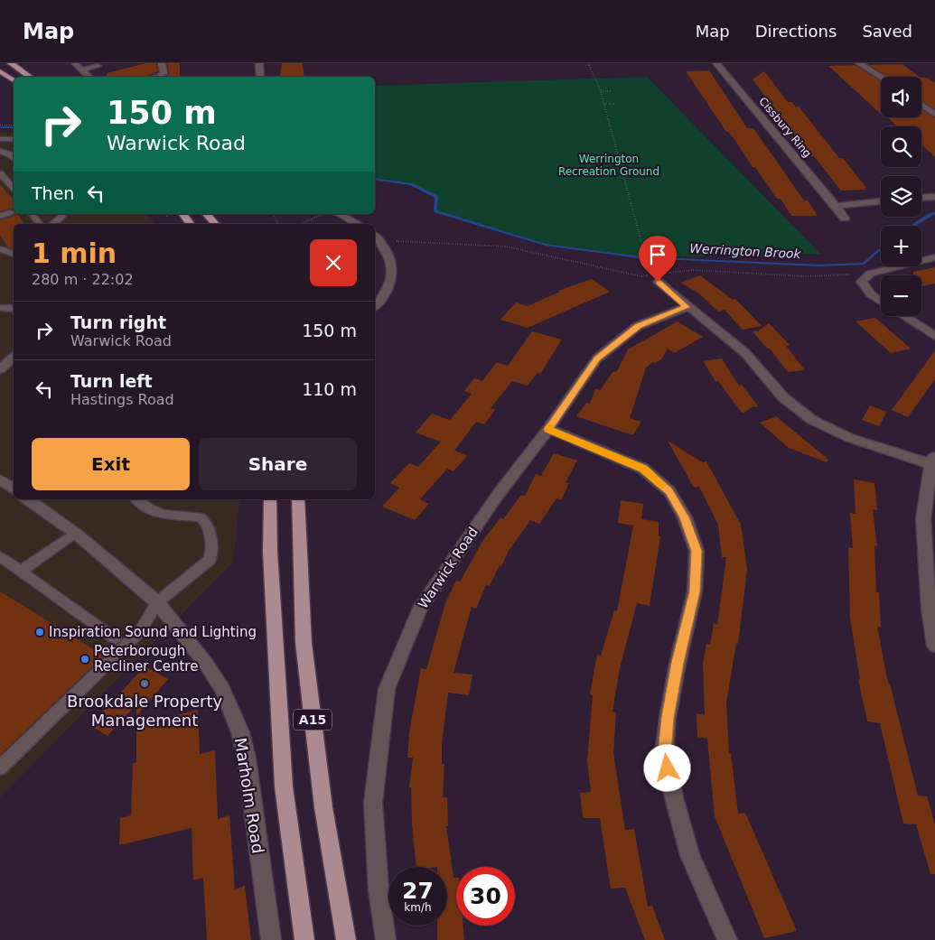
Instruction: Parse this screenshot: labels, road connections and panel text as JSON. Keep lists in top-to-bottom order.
{
  "streets": {
    "highway": ["A15"],
    "street": ["Cissbury Ring", "Warwick Road", "Marholm Road"]
  },
  "water": ["Werrington Brook"],
  "parks": ["Werrington Recreation Ground"],
  "places": ["Inspiration Sound and Lighting", "Peterborough Recliner Centre", "Brookdale Property Management"],
  "page": {
    "header": "Map",
    "nav": ["Map", "Directions", "Saved"],
    "map_buttons": ["+", "−"],
    "turn": ["150 m", "Warwick Road"],
    "then": "Then",
    "heading": ["1 min", "280 m · 22:02"],
    "list": [
      {
        "name": "Turn right",
        "note": "Warwick Road",
        "value": "150 m"
      },
      {
        "name": "Turn left",
        "note": "Hastings Road",
        "value": "110 m"
      }
    ],
    "buttons": ["Exit", "Share"],
    "speed": "27 km/h",
    "limit": "30"
  }
}
